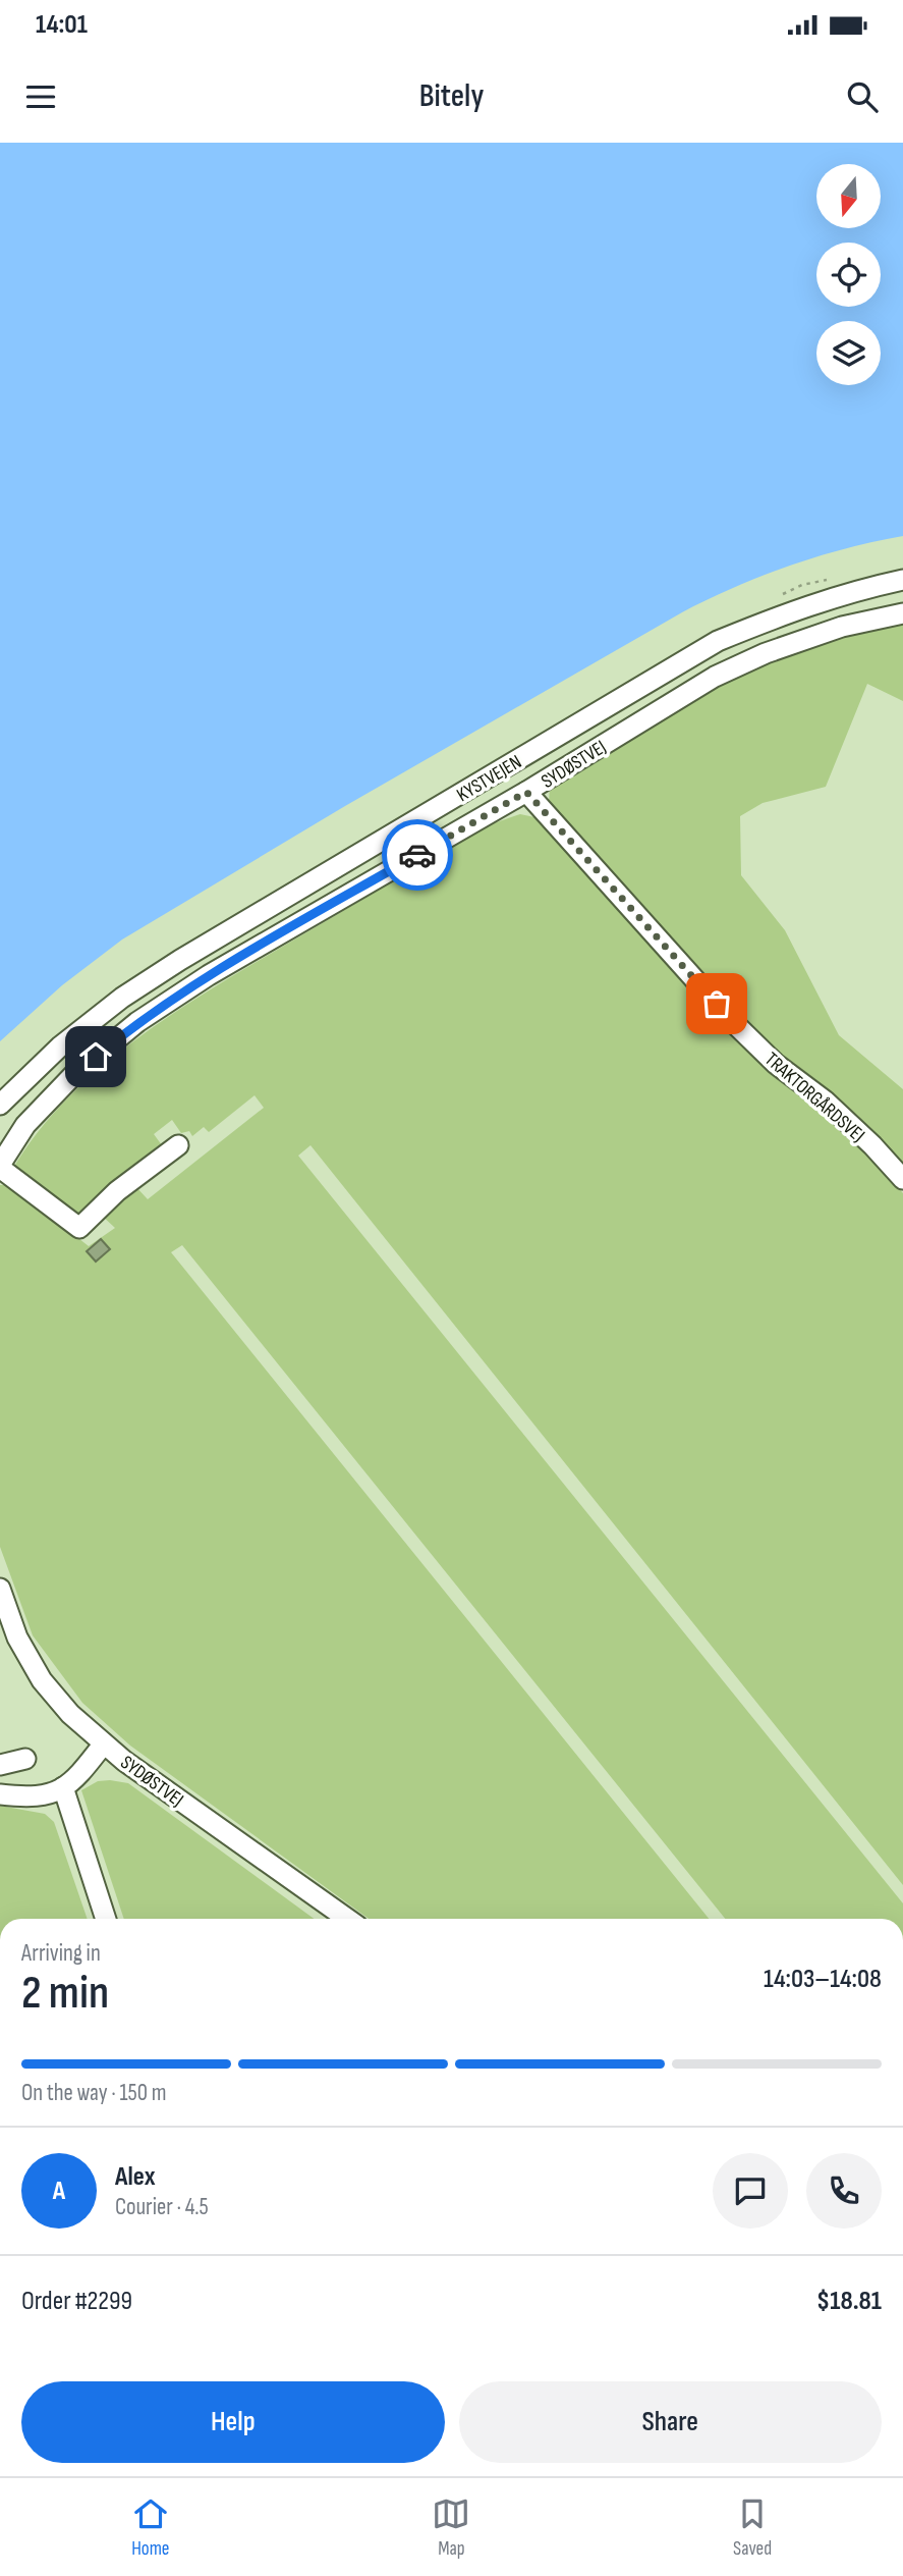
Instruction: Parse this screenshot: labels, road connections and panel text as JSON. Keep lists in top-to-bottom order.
{
  "streets": {
    "street": ["SYDØSTVEJ", "KYSTVEJEN", "TRAKTORGÅRDSVEJ"]
  },
  "crossings": [
    ["SYDØSTVEJ", "TRAKTORGÅRDSVEJ"]
  ],
  "north": "bottom",
  "page": {
    "status": "14:01",
    "header": "Bitely",
    "heading": ["2 min", "Arriving in", "14:03–14:08"],
    "panel": [
      "Alex",
      "Courier · 4.5",
      "Order #2299",
      "$18.81"
    ],
    "bar": "On the way · 150 m",
    "round": "A",
    "buttons": ["Help", "Share"],
    "tabs": ["Home", "Map", "Saved"]
  }
}
